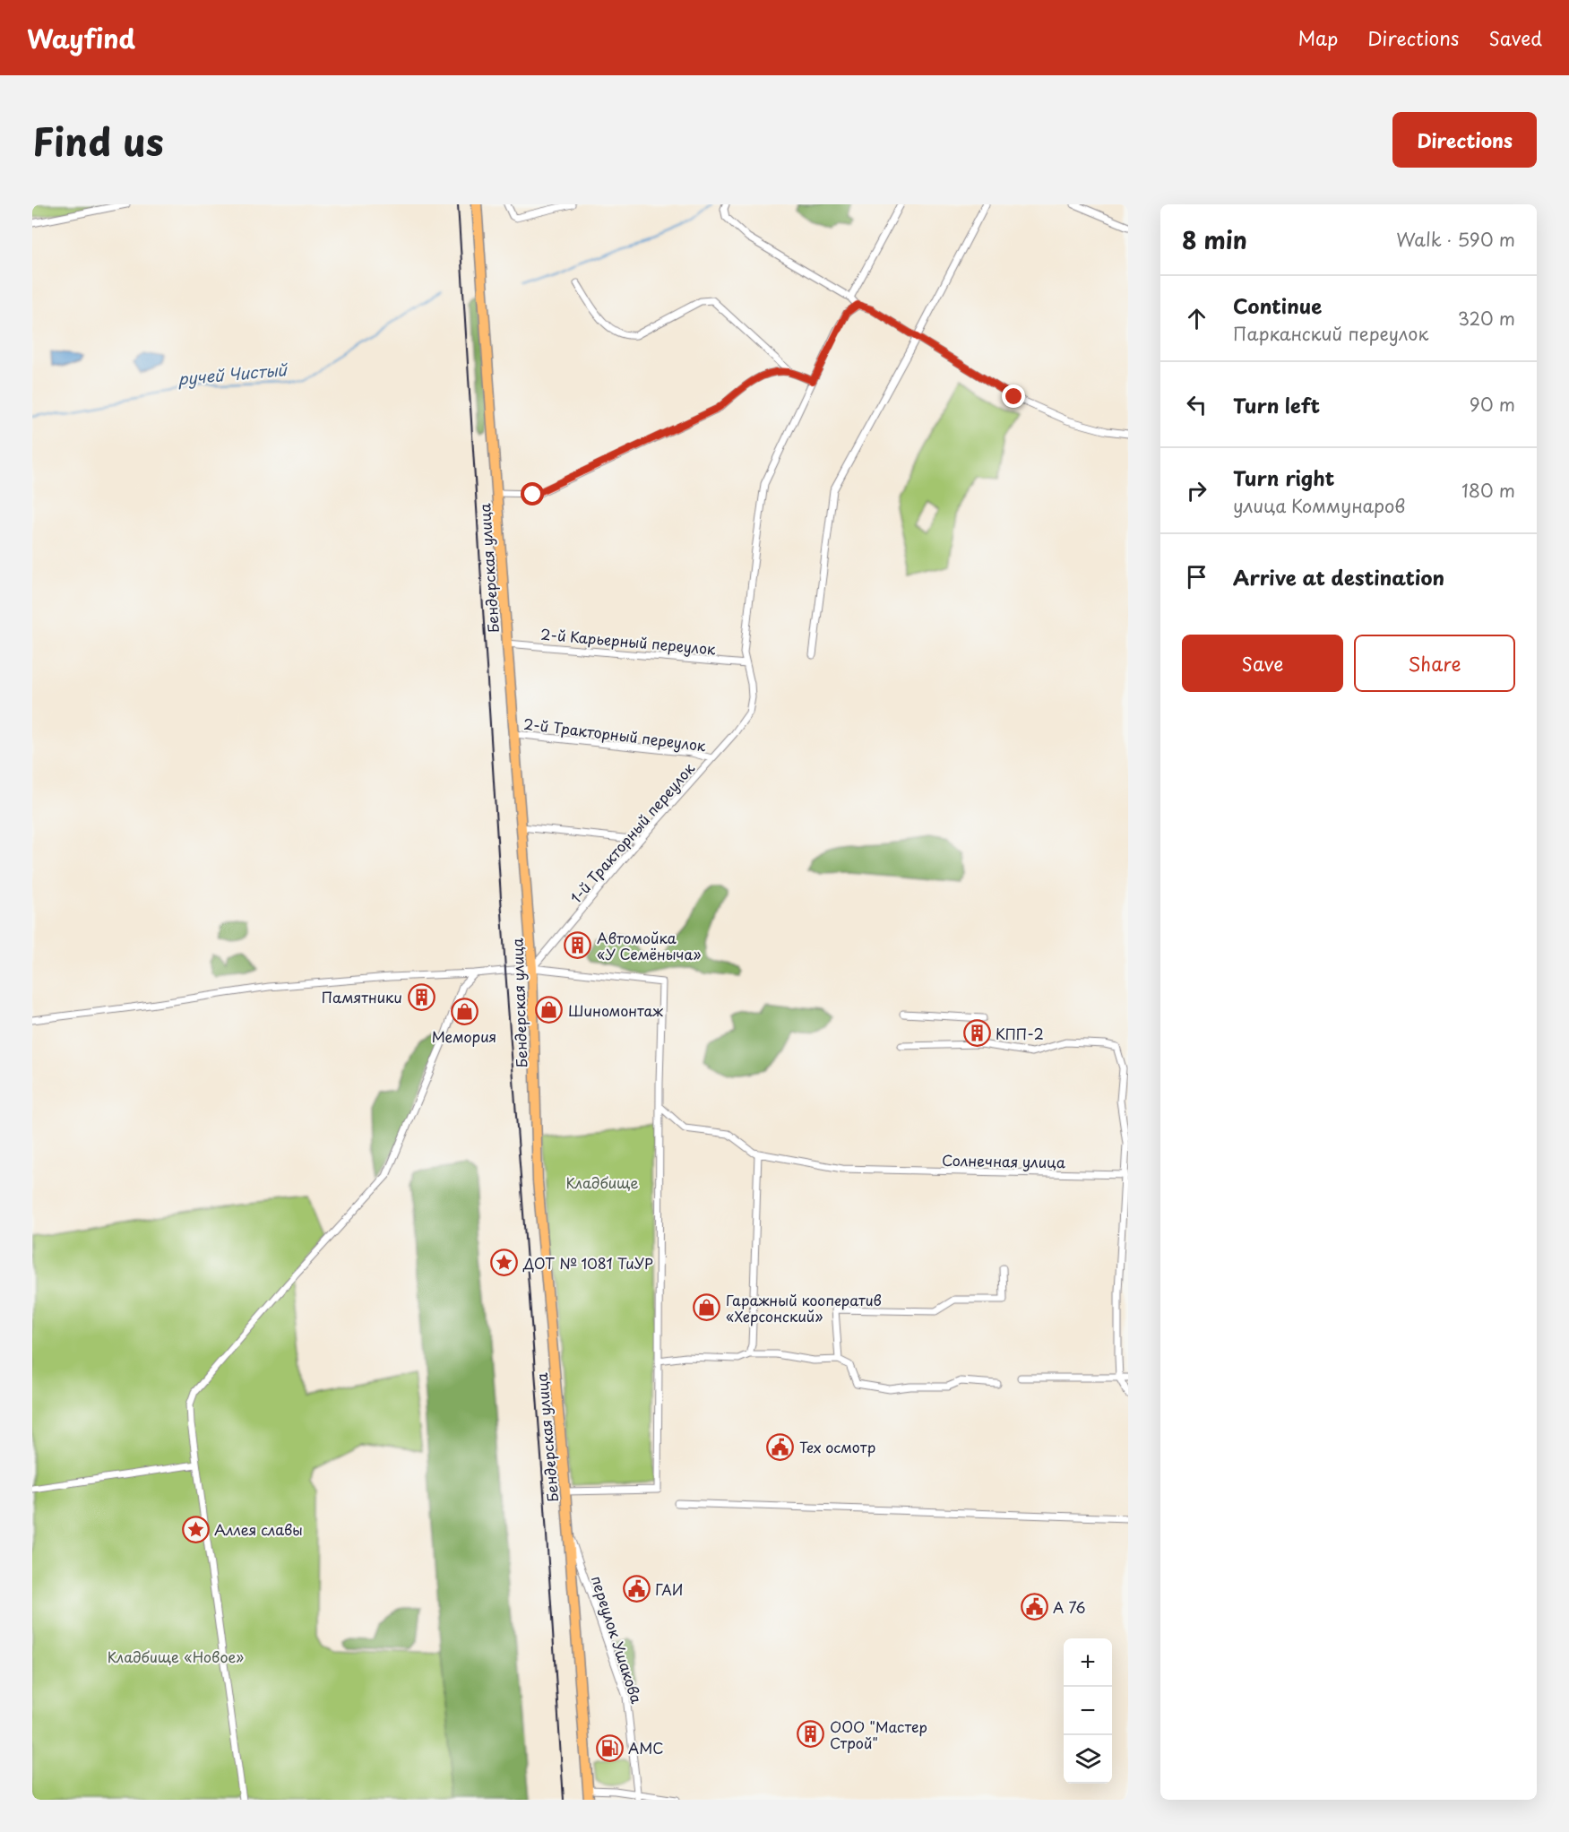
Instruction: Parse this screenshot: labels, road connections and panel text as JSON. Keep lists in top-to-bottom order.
{
  "streets": {
    "main road": ["Бендерская улица"],
    "street": [
      "2-й Карьерный переулок",
      "2-й Тракторный переулок",
      "1-й Тракторный переулок",
      "Солнечная улица",
      "переулок Ушакова"
    ]
  },
  "crossings": [
    ["Бендерская улица", "2-й Карьерный переулок"],
    ["Бендерская улица", "2-й Тракторный переулок"],
    ["Бендерская улица", "1-й Тракторный переулок"],
    ["Бендерская улица", "переулок Ушакова"],
    ["2-й Карьерный переулок", "1-й Тракторный переулок"],
    ["2-й Тракторный переулок", "1-й Тракторный переулок"]
  ],
  "water": ["ручей Чистый"],
  "parks": ["Кладбище", "Кладбище «Новое»"],
  "places": {
    "building": [
      "Автомойка «У Семёныча»",
      "Памятники",
      "КПП-2",
      "ООО \"Мастер Строй\""
    ],
    "shop": ["Шиномонтаж", "Мемория", "Гаражный кооператив «Херсонский»"],
    "place": ["ДОТ № 1081 ТиУР", "Аллея славы"],
    "public building": ["Тех осмотр", "ГАИ", "А 76"],
    "fuel station": ["АМС"]
  },
  "page": {
    "header": "Wayfind",
    "nav": ["Map", "Directions", "Saved"],
    "title": "Find us",
    "buttons": [
      "Directions",
      ["Save", "Share"]
    ],
    "heading": ["8 min", "Walk · 590 m"],
    "list": [
      ["Continue", "Парканский переулок", "320 m"],
      ["Turn left", "90 m"],
      ["Turn right", "улица Коммунаров", "180 m"],
      "Arrive at destination"
    ],
    "map_buttons": ["+", "−"]
  }
}
